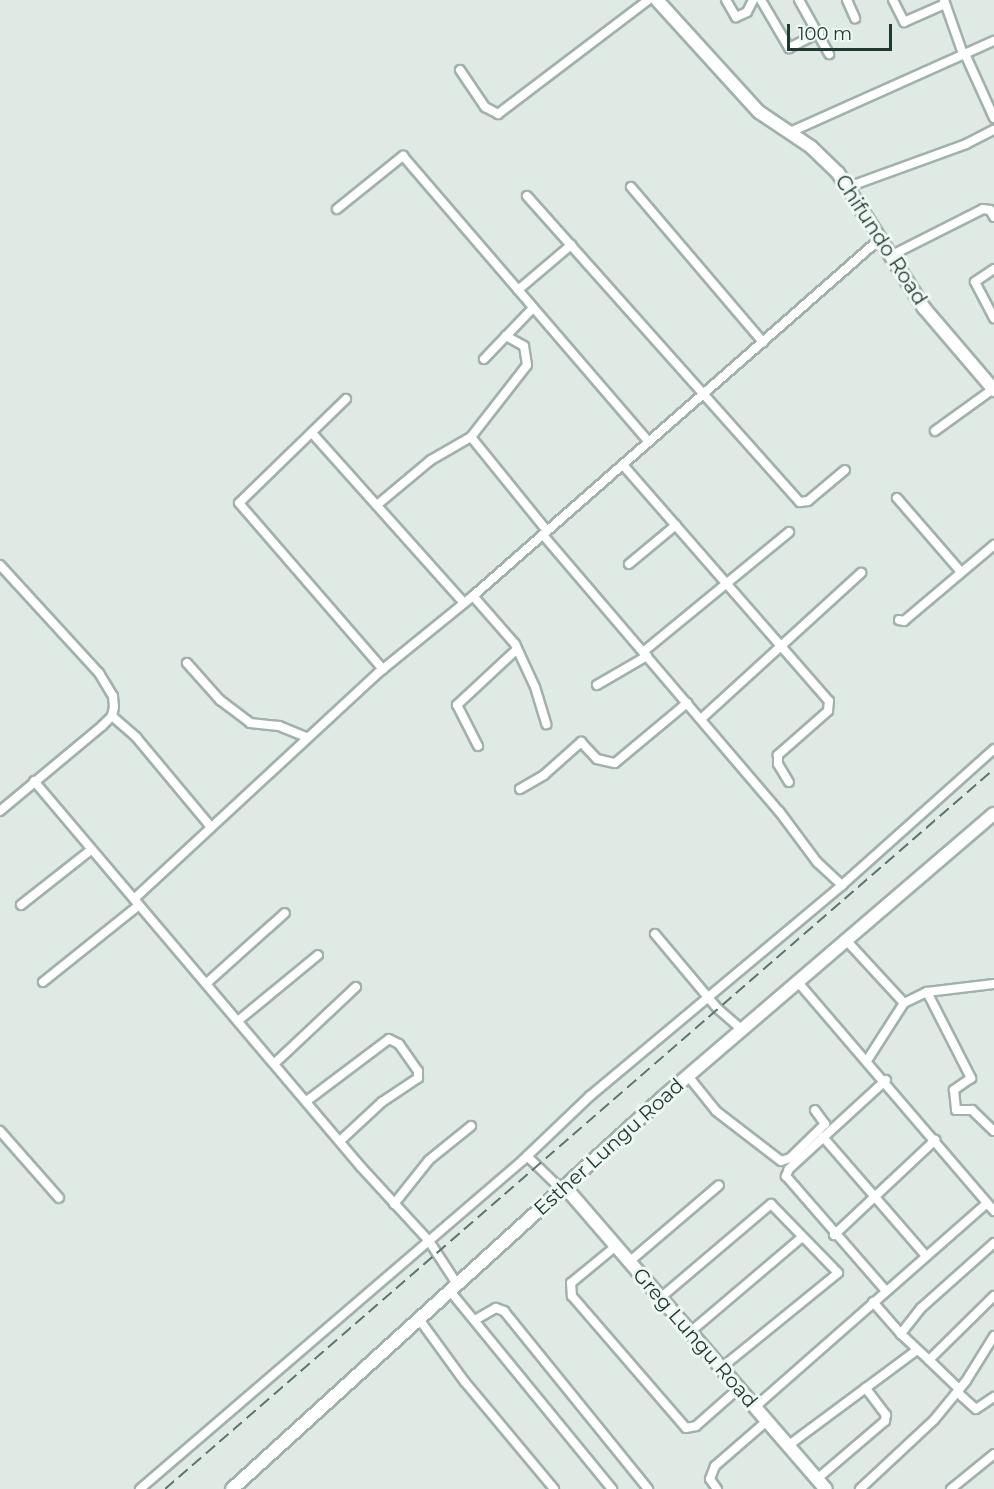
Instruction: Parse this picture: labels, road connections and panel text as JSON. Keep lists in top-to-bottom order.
{
  "streets": {
    "street": ["Chifundo Road", "Esther Lungu Road", "Greg Lungu Road"]
  },
  "crossings": [
    ["Esther Lungu Road", "Greg Lungu Road"]
  ],
  "scale_bar": "100 m"
}
